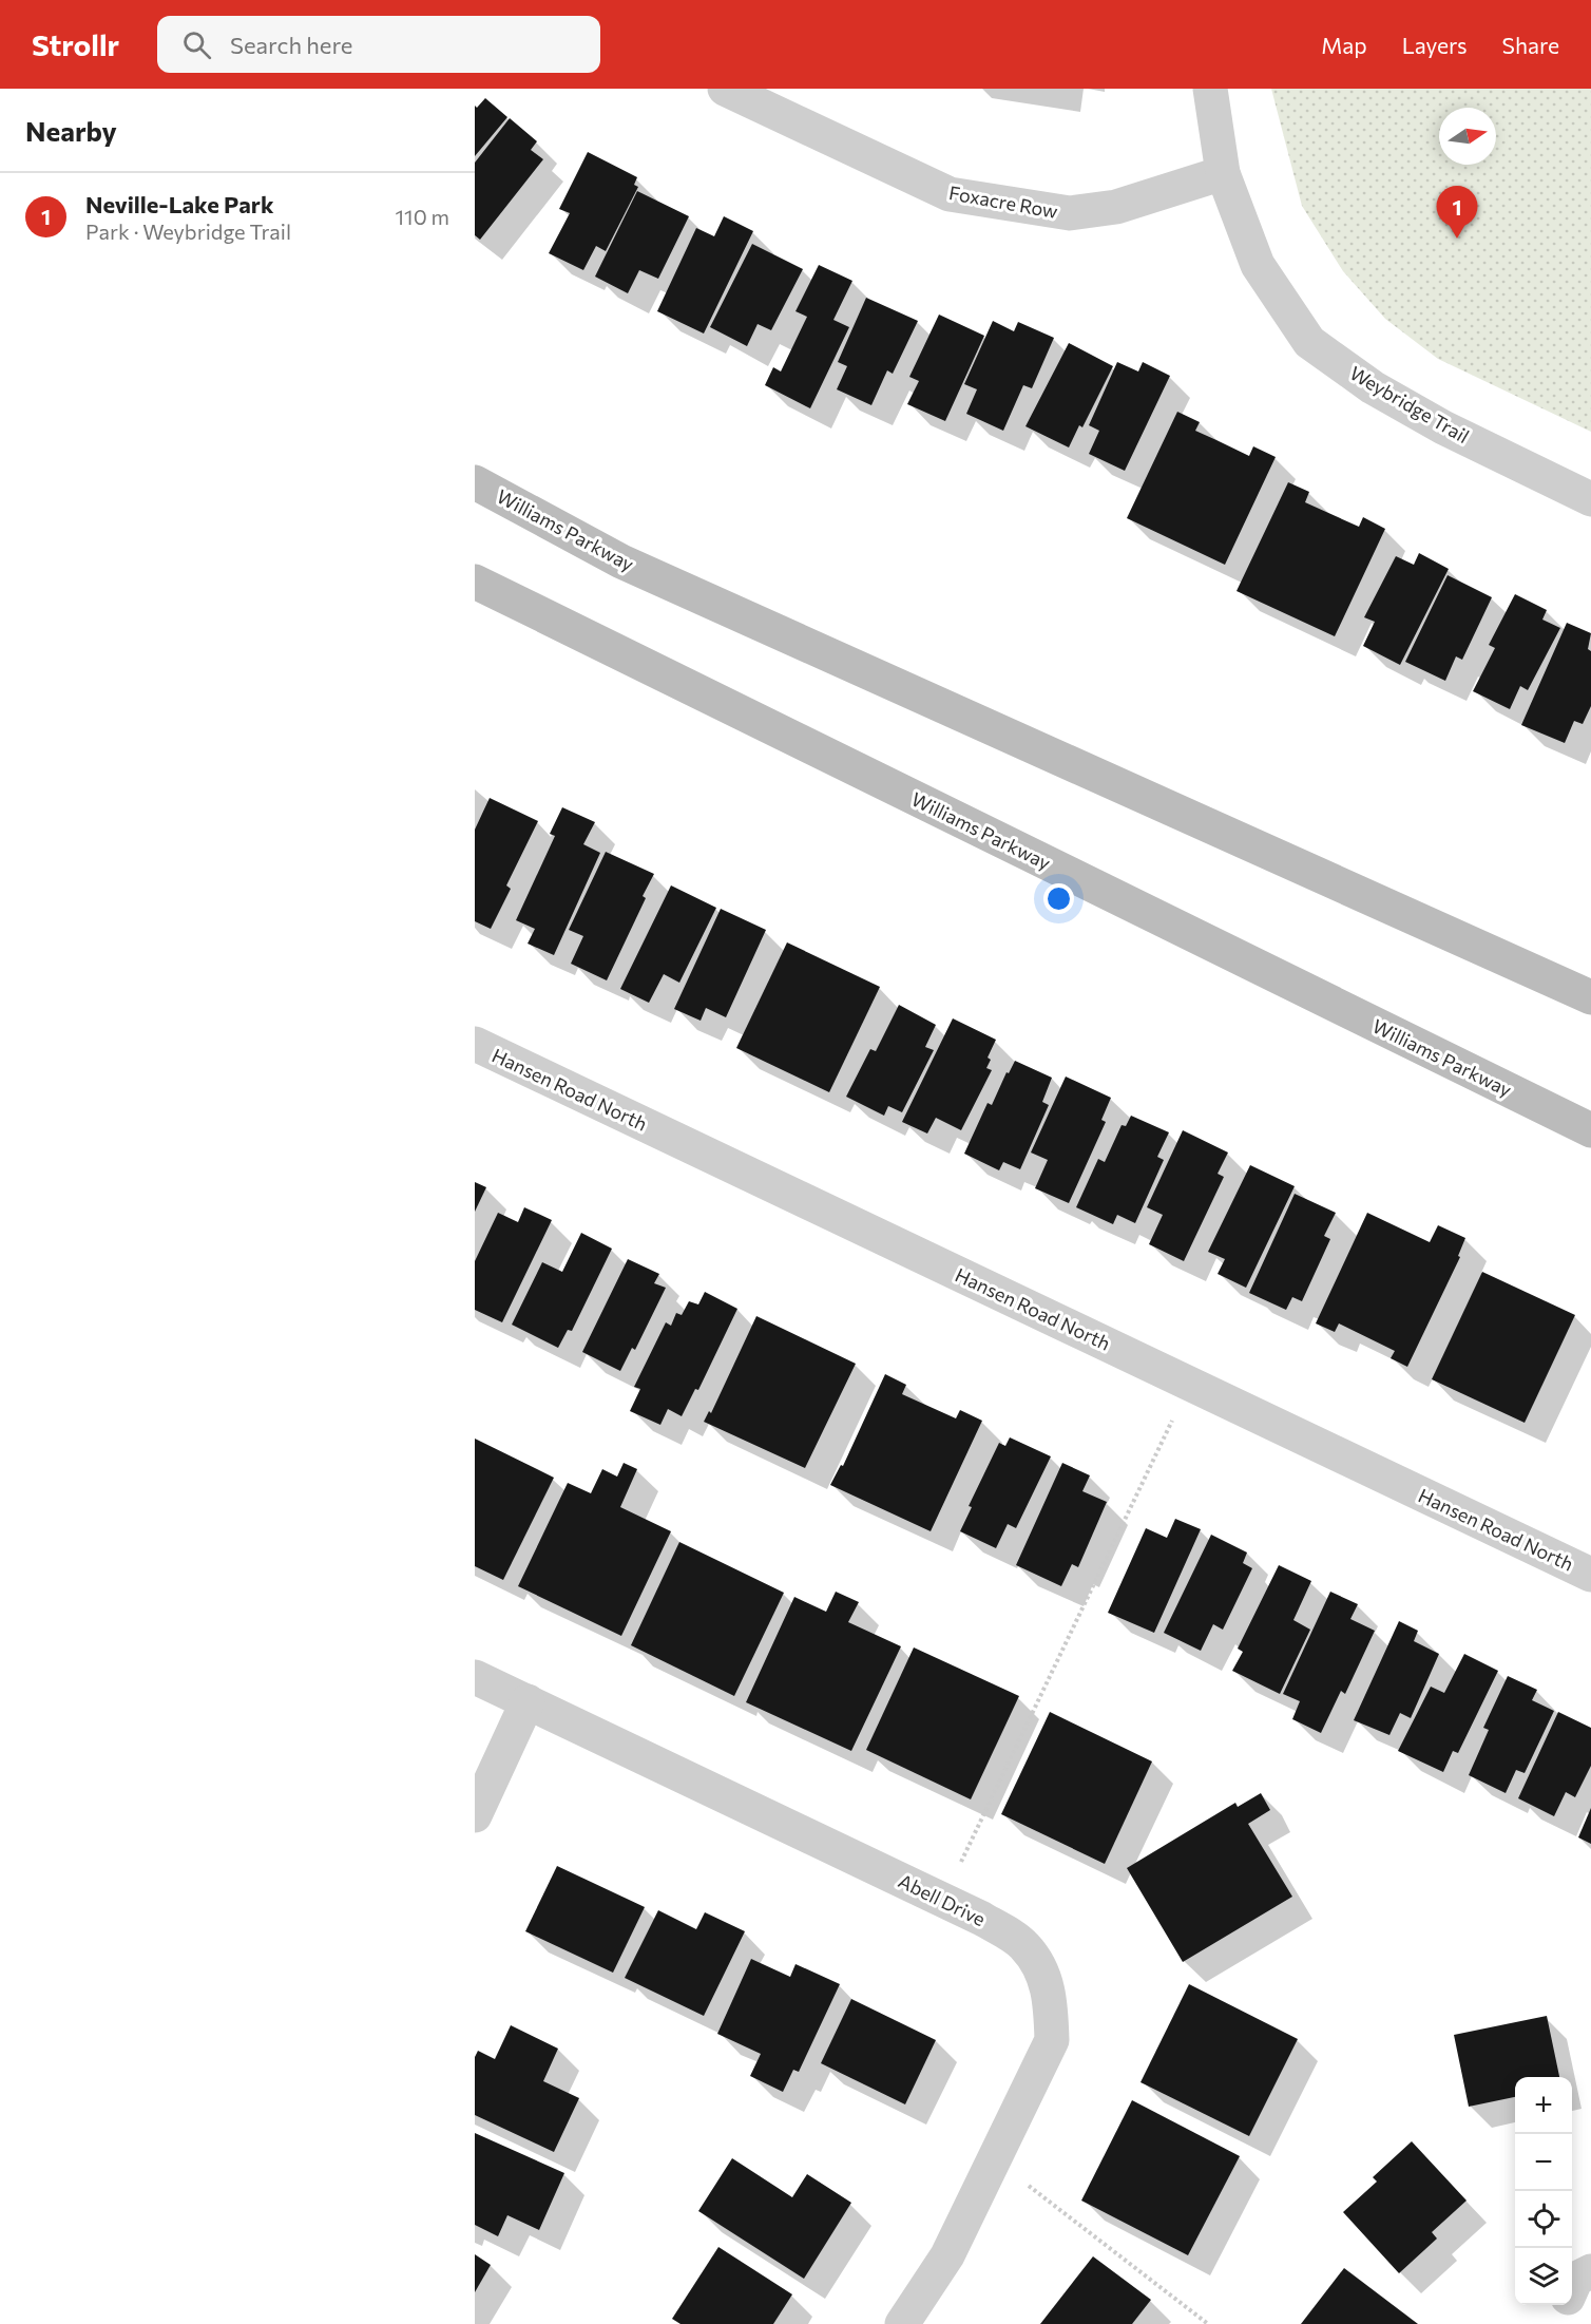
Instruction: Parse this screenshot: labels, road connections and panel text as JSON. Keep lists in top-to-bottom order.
{
  "streets": {
    "main road": ["Williams Parkway"],
    "street": [
      "Foxacre Row",
      "Weybridge Trail",
      "Hansen Road North",
      "Abell Drive"
    ]
  },
  "crossings": [
    ["Foxacre Row", "Weybridge Trail"]
  ],
  "north": "right",
  "page": {
    "header": "Strollr",
    "search": "Search here",
    "nav": ["Map", "Layers", "Share"],
    "heading": "Nearby",
    "list": [
      {
        "mark": "1",
        "name": "Neville-Lake Park",
        "note": "Park · Weybridge Trail",
        "value": "110 m"
      }
    ],
    "pins": "1",
    "map_buttons": ["+", "−"]
  }
}
